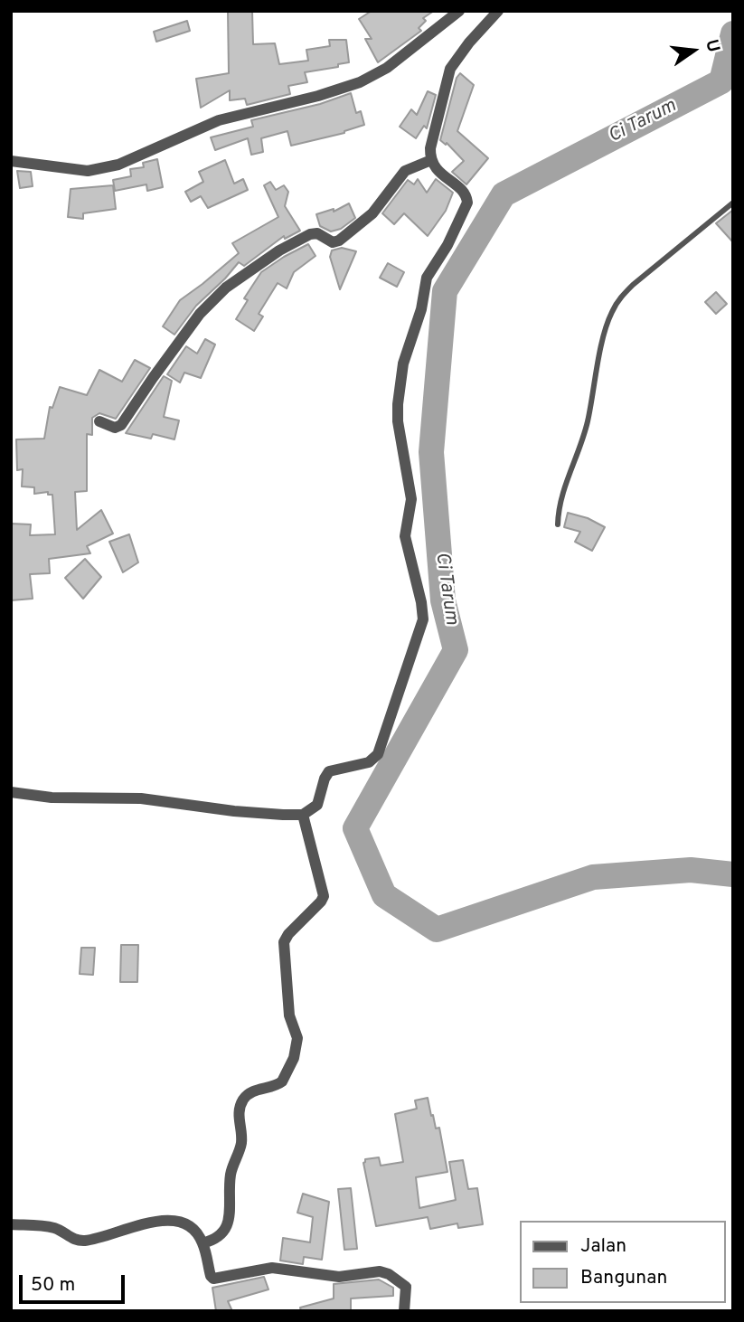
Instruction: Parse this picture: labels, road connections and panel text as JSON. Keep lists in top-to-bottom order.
{
  "water": ["Ci Tarum"],
  "legend": ["Jalan", "Bangunan"],
  "scale_bar": "50 m",
  "north": "right"
}
